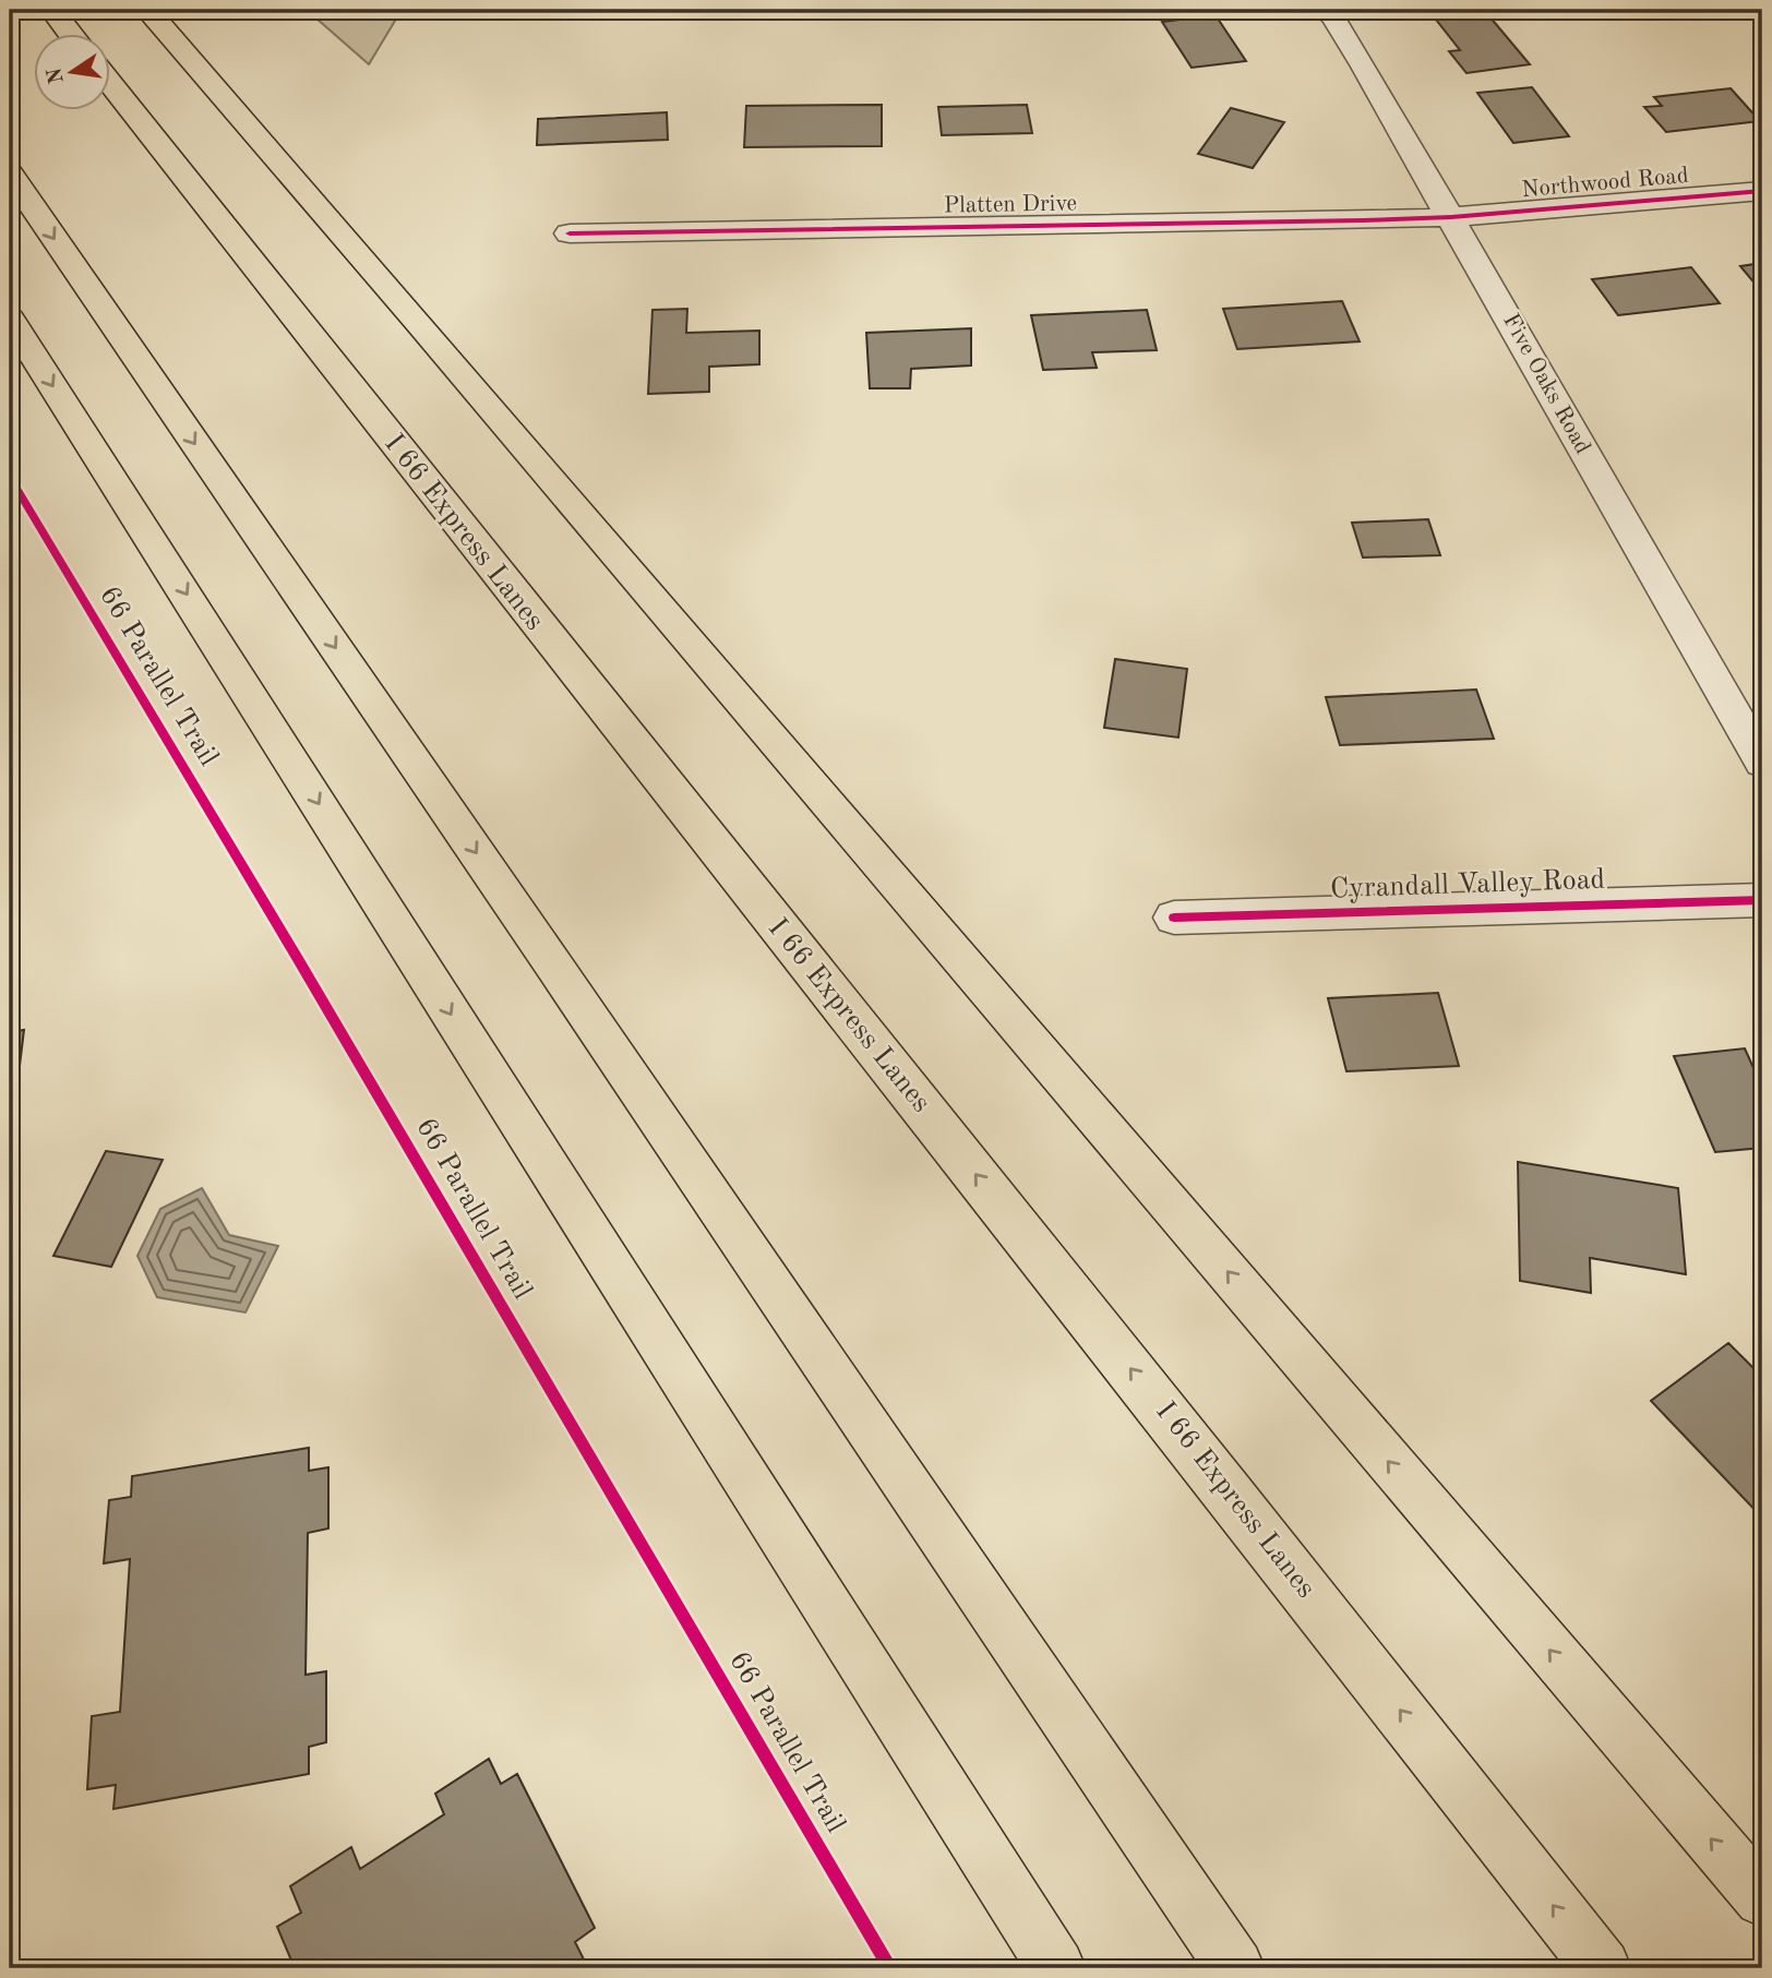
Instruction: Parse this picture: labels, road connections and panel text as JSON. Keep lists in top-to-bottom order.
{
  "streets": {
    "highway": ["I 66 Express Lanes"],
    "street": [
      "Northwood Road",
      "Platten Drive",
      "Five Oaks Road",
      "Cyrandall Valley Road"
    ],
    "cycle path": ["66 Parallel Trail"]
  },
  "crossings": [
    ["Northwood Road", "Platten Drive"],
    ["Northwood Road", "Five Oaks Road"],
    ["Platten Drive", "Five Oaks Road"]
  ],
  "north": "left"
}
